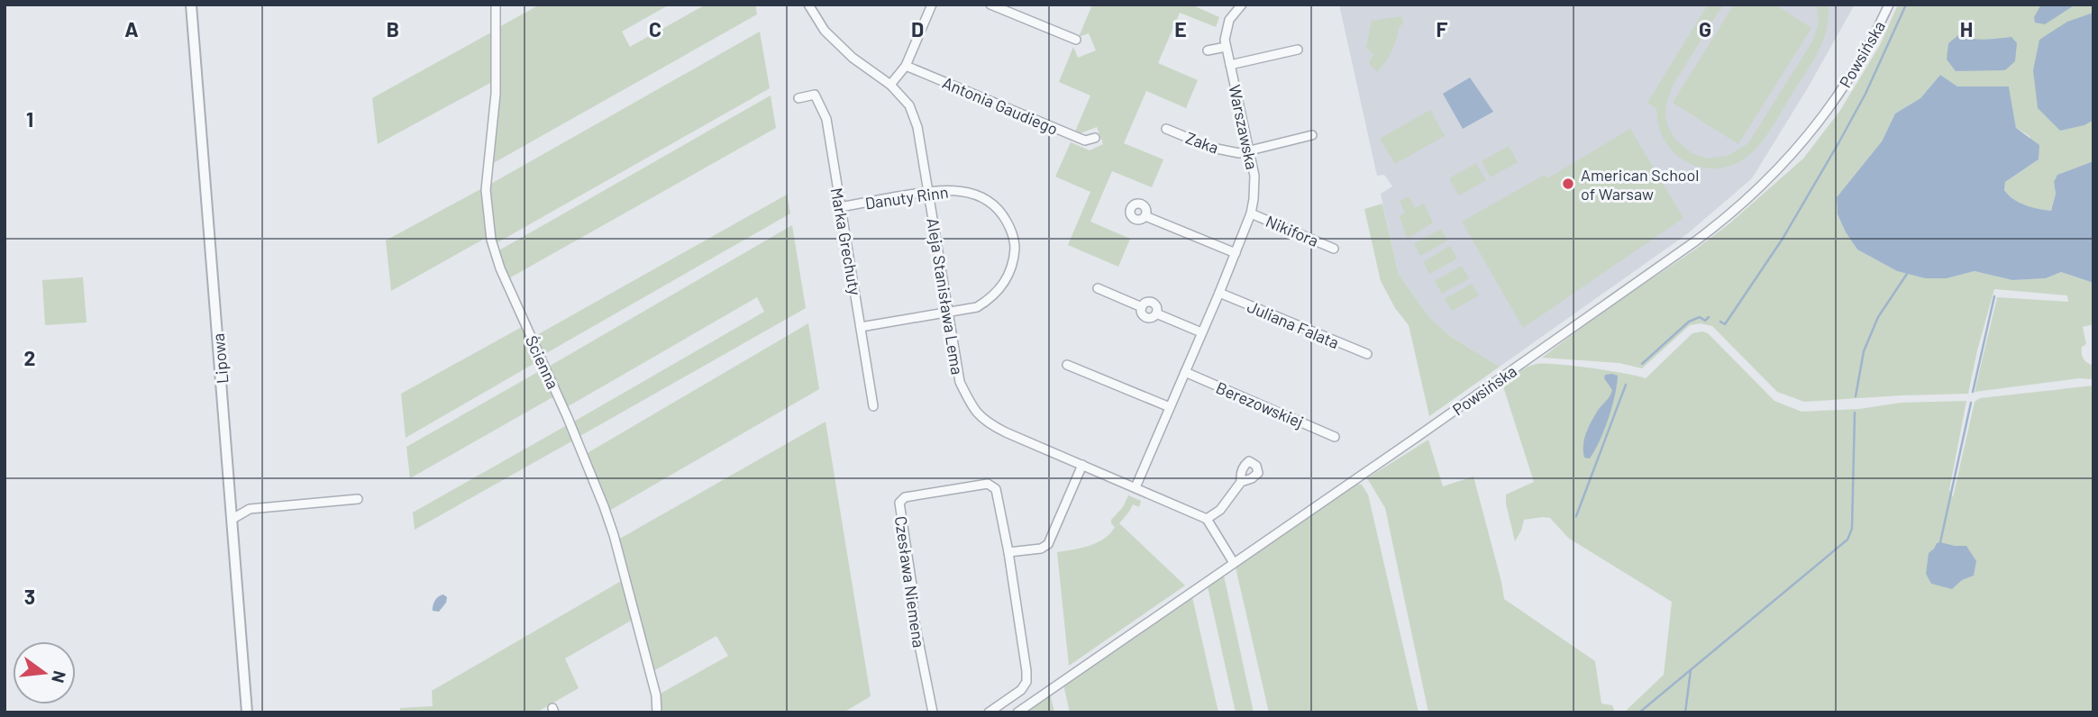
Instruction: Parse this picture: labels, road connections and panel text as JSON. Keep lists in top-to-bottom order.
{
  "streets": {
    "street": [
      "Powsińska",
      "Antonia Gaudiego",
      "Warszawska",
      "Zaka",
      "Danuty Rinn",
      "Nikifora",
      "Marka Grechuty",
      "Aleja Stanisława Lema",
      "Juliana Falata",
      "Lipowa",
      "Ścienna",
      "Berezowskiej",
      "Czesława Niemena"
    ]
  },
  "crossings": [
    ["Warszawska", "Zaka"],
    ["Warszawska", "Nikifora"],
    ["Warszawska", "Aleja Stanisława Lema"],
    ["Warszawska", "Juliana Falata"],
    ["Warszawska", "Berezowskiej"],
    ["Danuty Rinn", "Marka Grechuty"],
    ["Danuty Rinn", "Aleja Stanisława Lema"]
  ],
  "places": ["American School of Warsaw"],
  "north": "right",
  "grid": {
    "columns": [
      "A",
      "B",
      "C",
      "D",
      "E",
      "F",
      "G",
      "H"
    ],
    "rows": ["1", "2", "3"]
  }
}
